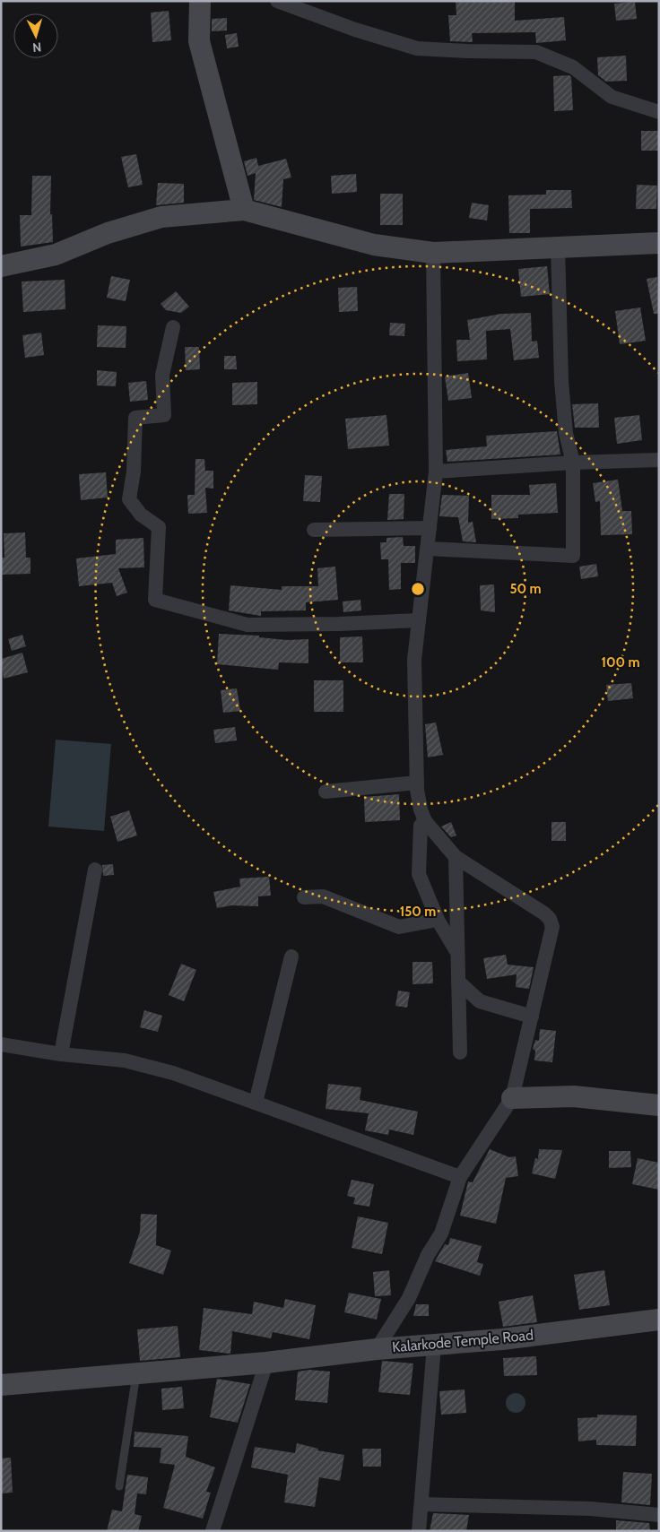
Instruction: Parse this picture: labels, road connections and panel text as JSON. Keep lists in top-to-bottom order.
{
  "streets": {
    "main road": ["Kalarkode Temple Road"]
  },
  "north": "bottom",
  "rings": ["50 m", "100 m", "150 m"]
}
